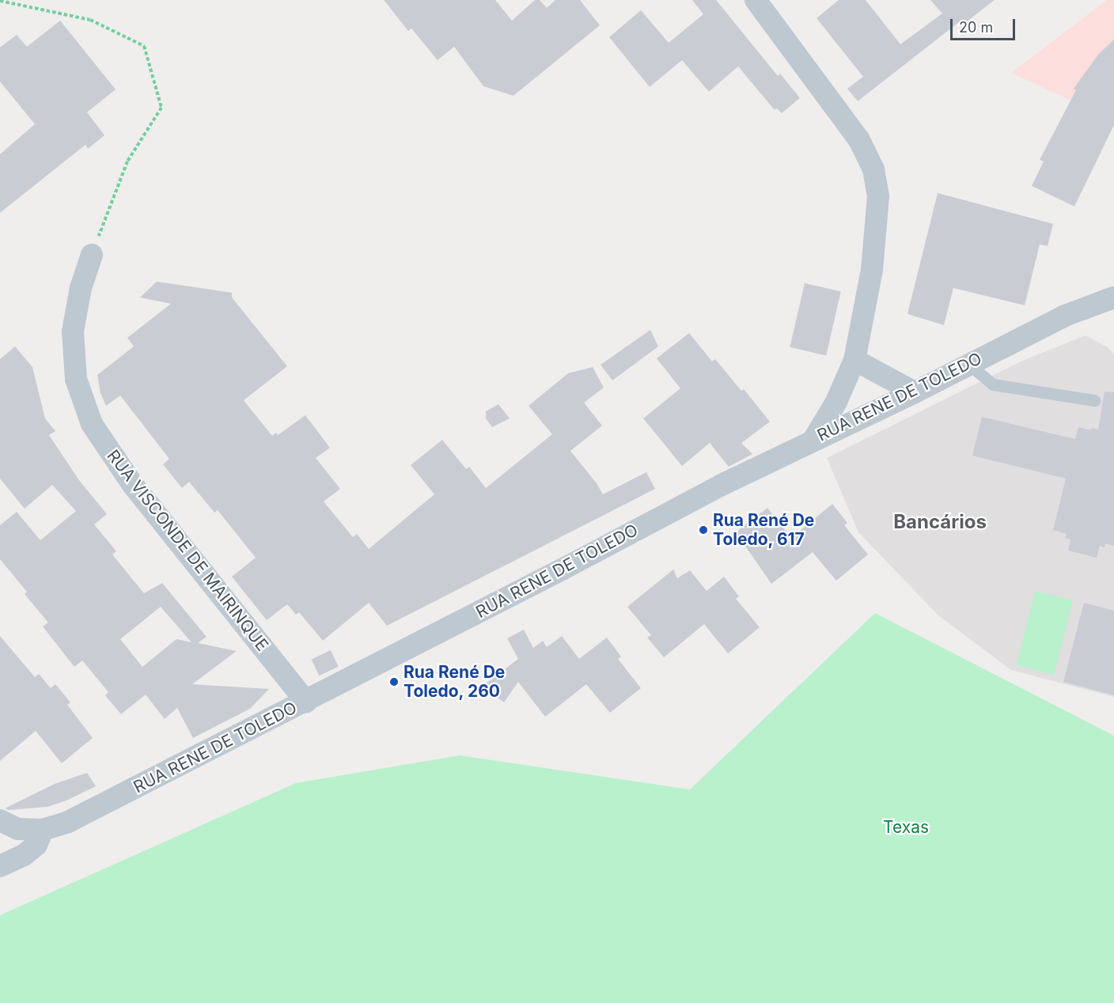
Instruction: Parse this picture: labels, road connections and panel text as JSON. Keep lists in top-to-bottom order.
{
  "streets": {
    "street": ["RUA RENE DE TOLEDO", "RUA VISCONDE DE MAIRINQUE"]
  },
  "crossings": [
    ["RUA RENE DE TOLEDO", "RUA VISCONDE DE MAIRINQUE"]
  ],
  "districts": ["Bancários"],
  "parks": ["Texas"],
  "places": ["Rua René De Toledo, 617", "Rua René De Toledo, 260"],
  "scale_bar": "20 m"
}
